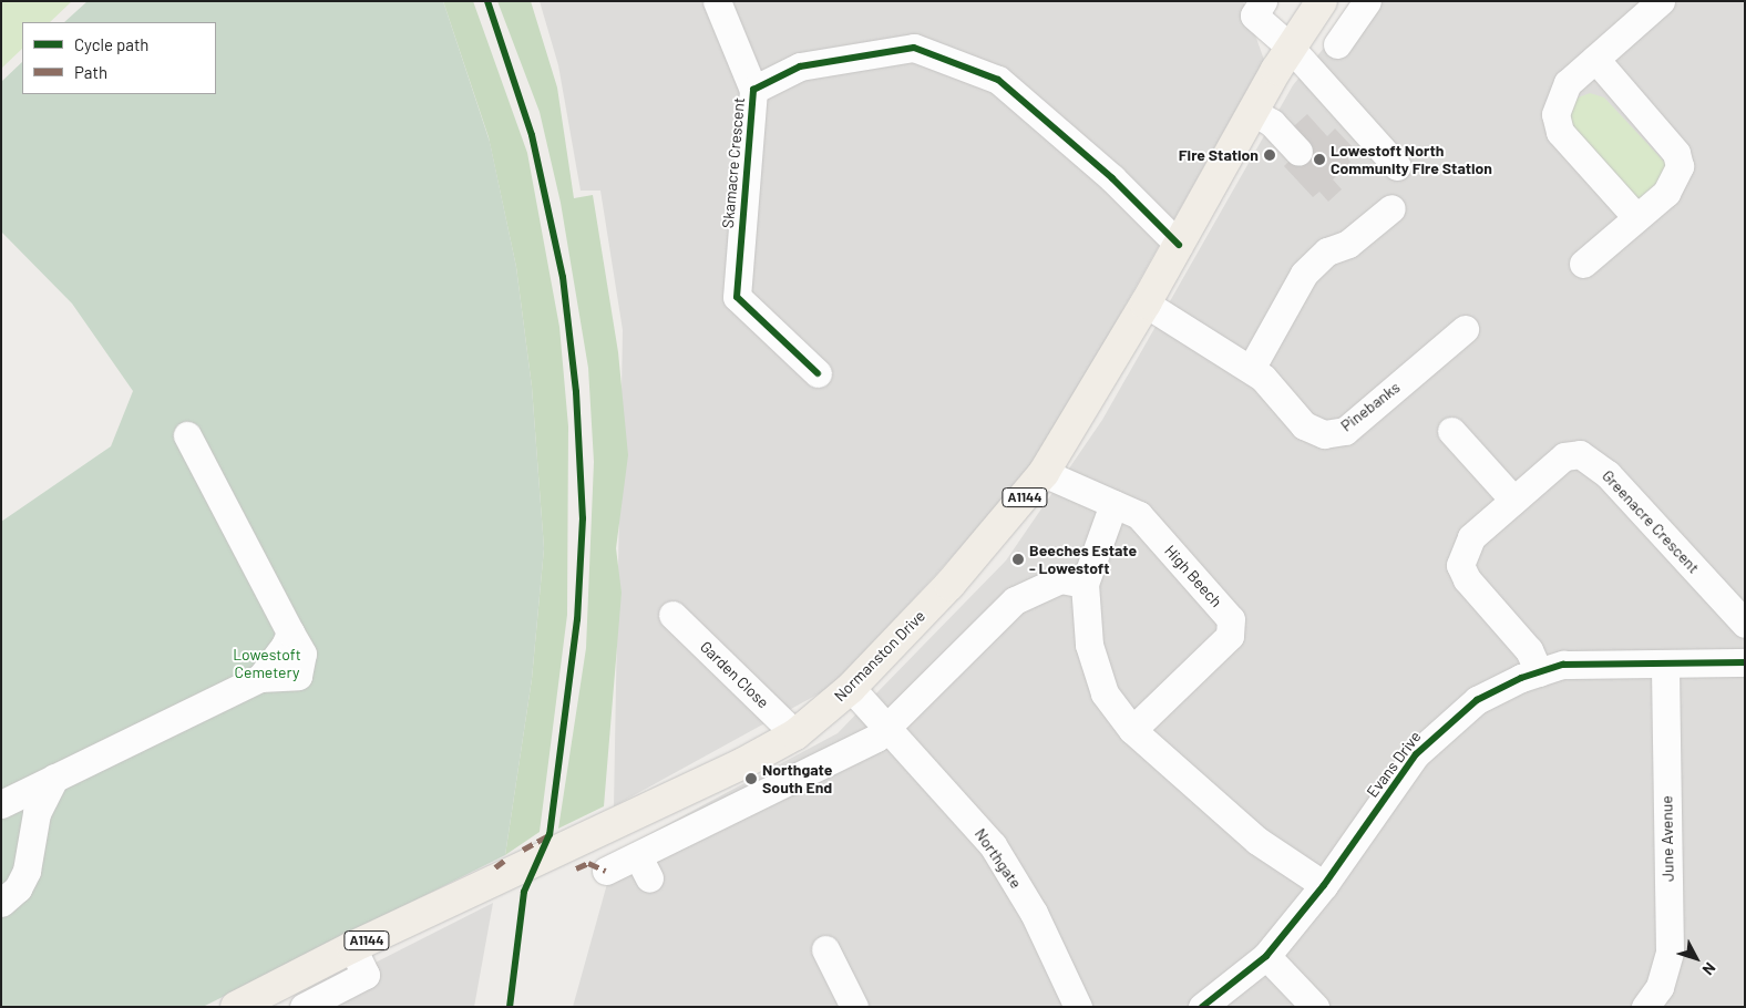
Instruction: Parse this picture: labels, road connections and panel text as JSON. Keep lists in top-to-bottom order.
{
  "streets": {
    "main road": ["A1144", "Normanston Drive"],
    "street": [
      "Skamacre Crescent",
      "Pinebanks",
      "Greenacre Crescent",
      "High Beech",
      "Garden Close",
      "Evans Drive",
      "June Avenue",
      "Northgate"
    ]
  },
  "crossings": [
    ["Skamacre Crescent", "Normanston Drive"],
    ["Pinebanks", "Normanston Drive"],
    ["Greenacre Crescent", "Evans Drive"],
    ["High Beech", "Normanston Drive"],
    ["Normanston Drive", "Garden Close"],
    ["Normanston Drive", "Northgate"],
    ["Evans Drive", "June Avenue"]
  ],
  "parks": ["Lowestoft Cemetery"],
  "places": [
    "Fire Station",
    "Lowestoft North Community Fire Station",
    "Beeches Estate - Lowestoft",
    "Northgate South End"
  ],
  "legend": ["Cycle path", "Path"],
  "north": "bottom right"
}
